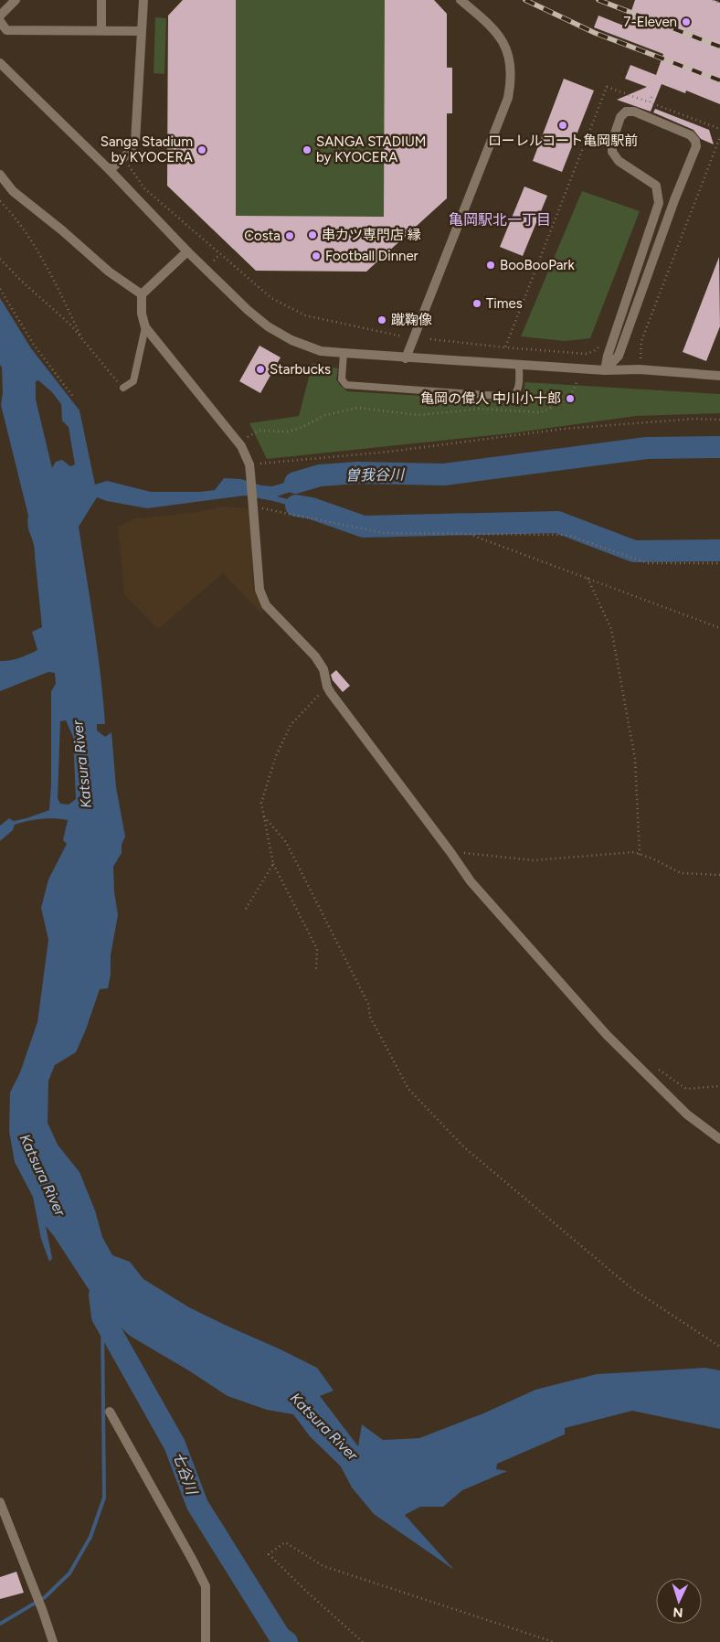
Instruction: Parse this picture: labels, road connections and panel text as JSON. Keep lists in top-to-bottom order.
{
  "districts": ["亀岡駅北一丁目"],
  "water": ["曽我谷川", "Katsura River", "七谷川"],
  "places": [
    "7-Eleven",
    "ローレルコート亀岡駅前",
    "Sanga Stadium by KYOCERA",
    "SANGA STADIUM by KYOCERA",
    "串カツ専門店 縁",
    "Costa",
    "Football Dinner",
    "BooBooPark",
    "Times",
    "蹴鞠像",
    "Starbucks",
    "亀岡の偉人 中川小十郎"
  ],
  "north": "bottom"
}
